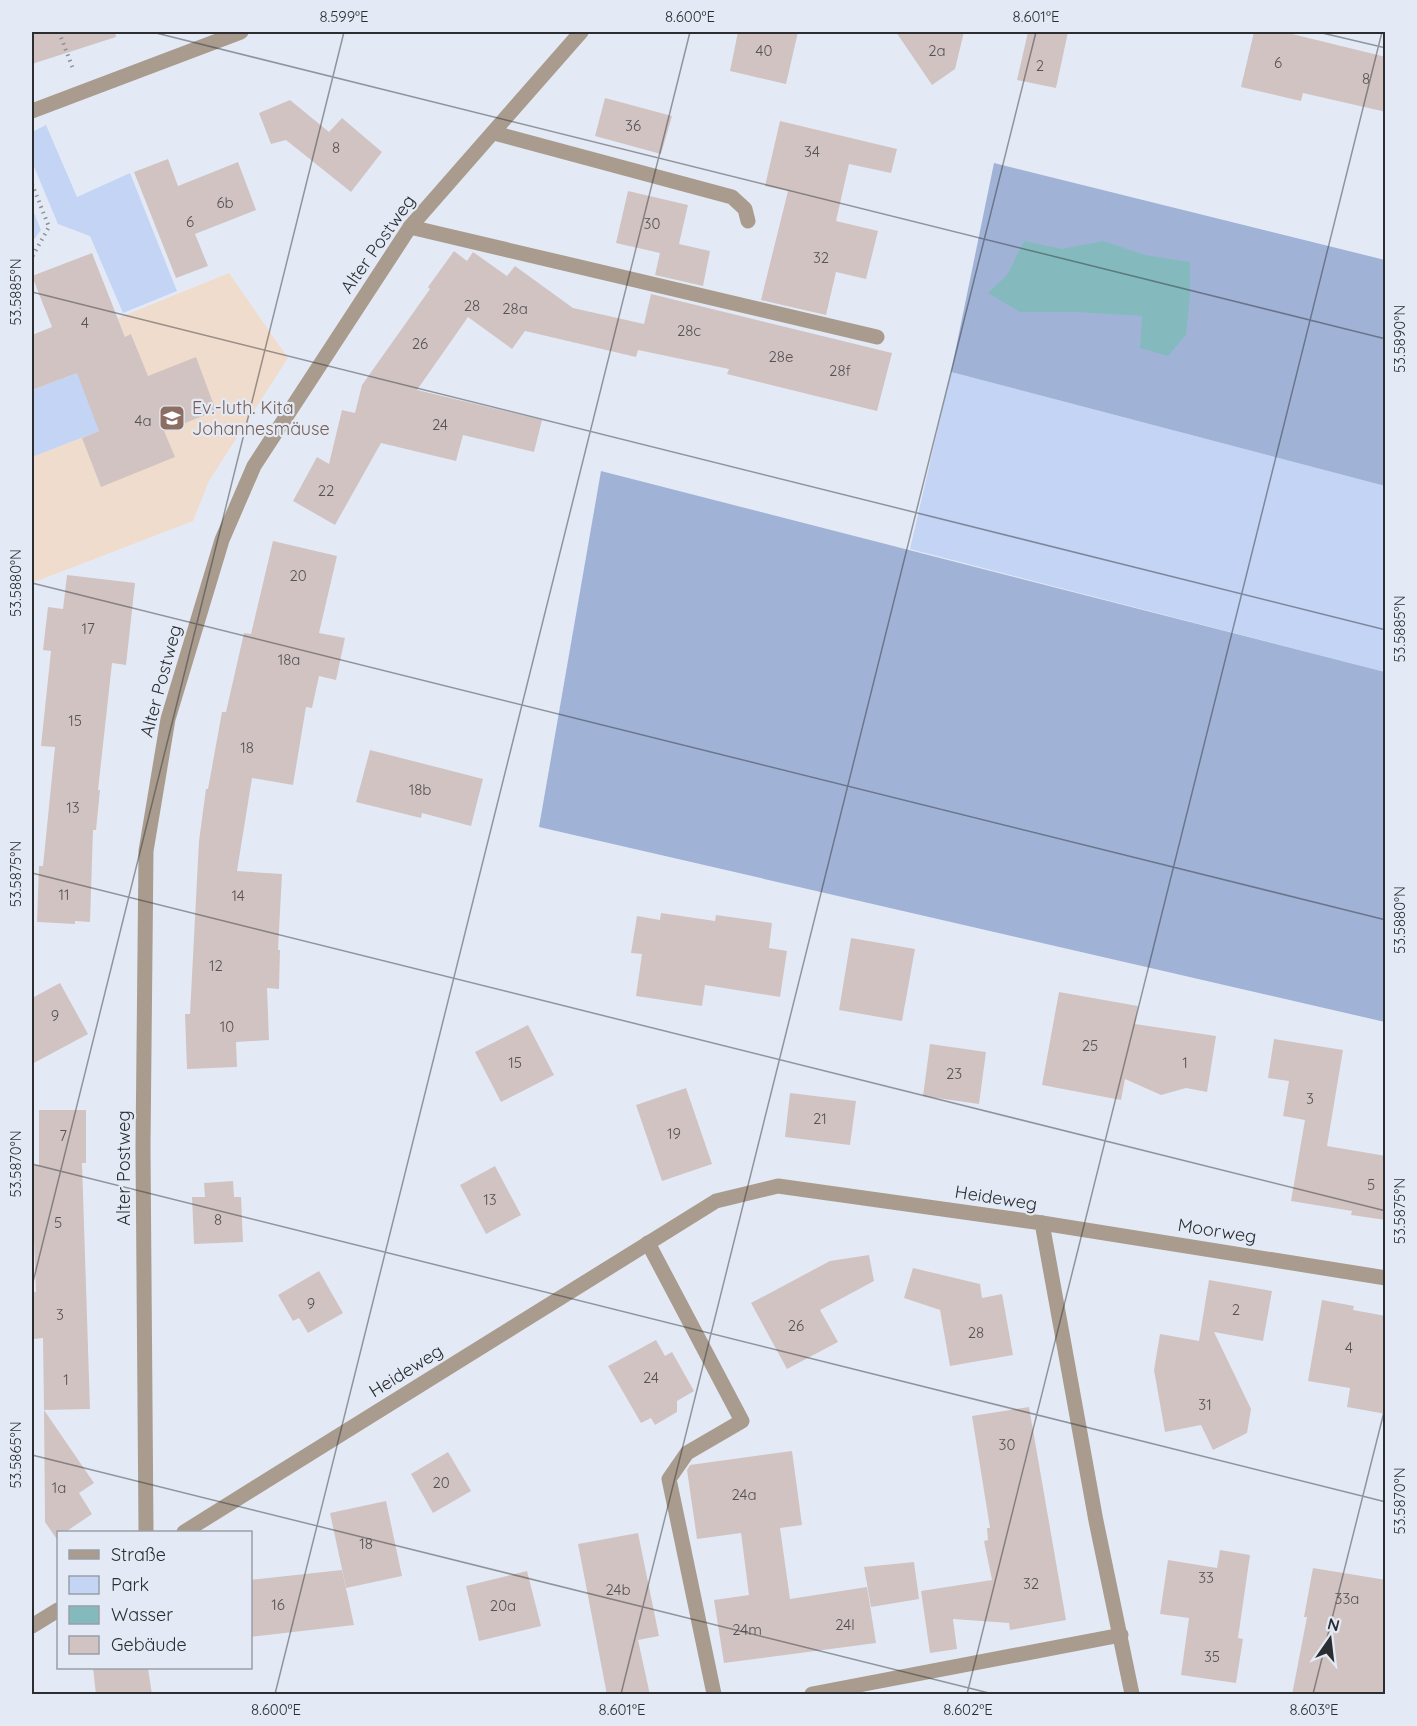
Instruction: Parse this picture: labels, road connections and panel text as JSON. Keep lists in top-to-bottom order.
{
  "streets": {
    "street": ["Alter Postweg", "Heideweg", "Moorweg"]
  },
  "crossings": [
    ["Heideweg", "Moorweg"]
  ],
  "places": {
    "school or university": ["Ev.-luth. Kita Johannesmäuse"]
  },
  "house_numbers": [
    "40",
    "2a",
    "6",
    "2",
    "8",
    "36",
    "8",
    "34",
    "6b",
    "6",
    "30",
    "32",
    "28",
    "28a",
    "4",
    "28c",
    "26",
    "28e",
    "28f",
    "4a",
    "24",
    "22",
    "20",
    "17",
    "18a",
    "15",
    "18",
    "18b",
    "13",
    "11",
    "14",
    "12",
    "9",
    "10",
    "25",
    "15",
    "1",
    "23",
    "3",
    "21",
    "19",
    "7",
    "5",
    "13",
    "8",
    "5",
    "9",
    "2",
    "3",
    "26",
    "28",
    "4",
    "24",
    "1",
    "31",
    "30",
    "20",
    "1a",
    "24a",
    "18",
    "33",
    "32",
    "24b",
    "33a",
    "16",
    "20a",
    "24l",
    "24m",
    "35"
  ],
  "legend": [
    "Straße",
    "Park",
    "Wasser",
    "Gebäude"
  ],
  "north": "top",
  "coordinates": [
    "8.599°E",
    "8.600°E",
    "8.601°E",
    "53.5885°N",
    "53.5890°N",
    "53.5880°N",
    "53.5875°N",
    "53.5870°N",
    "53.5865°N",
    "8.602°E",
    "8.603°E"
  ]
}
